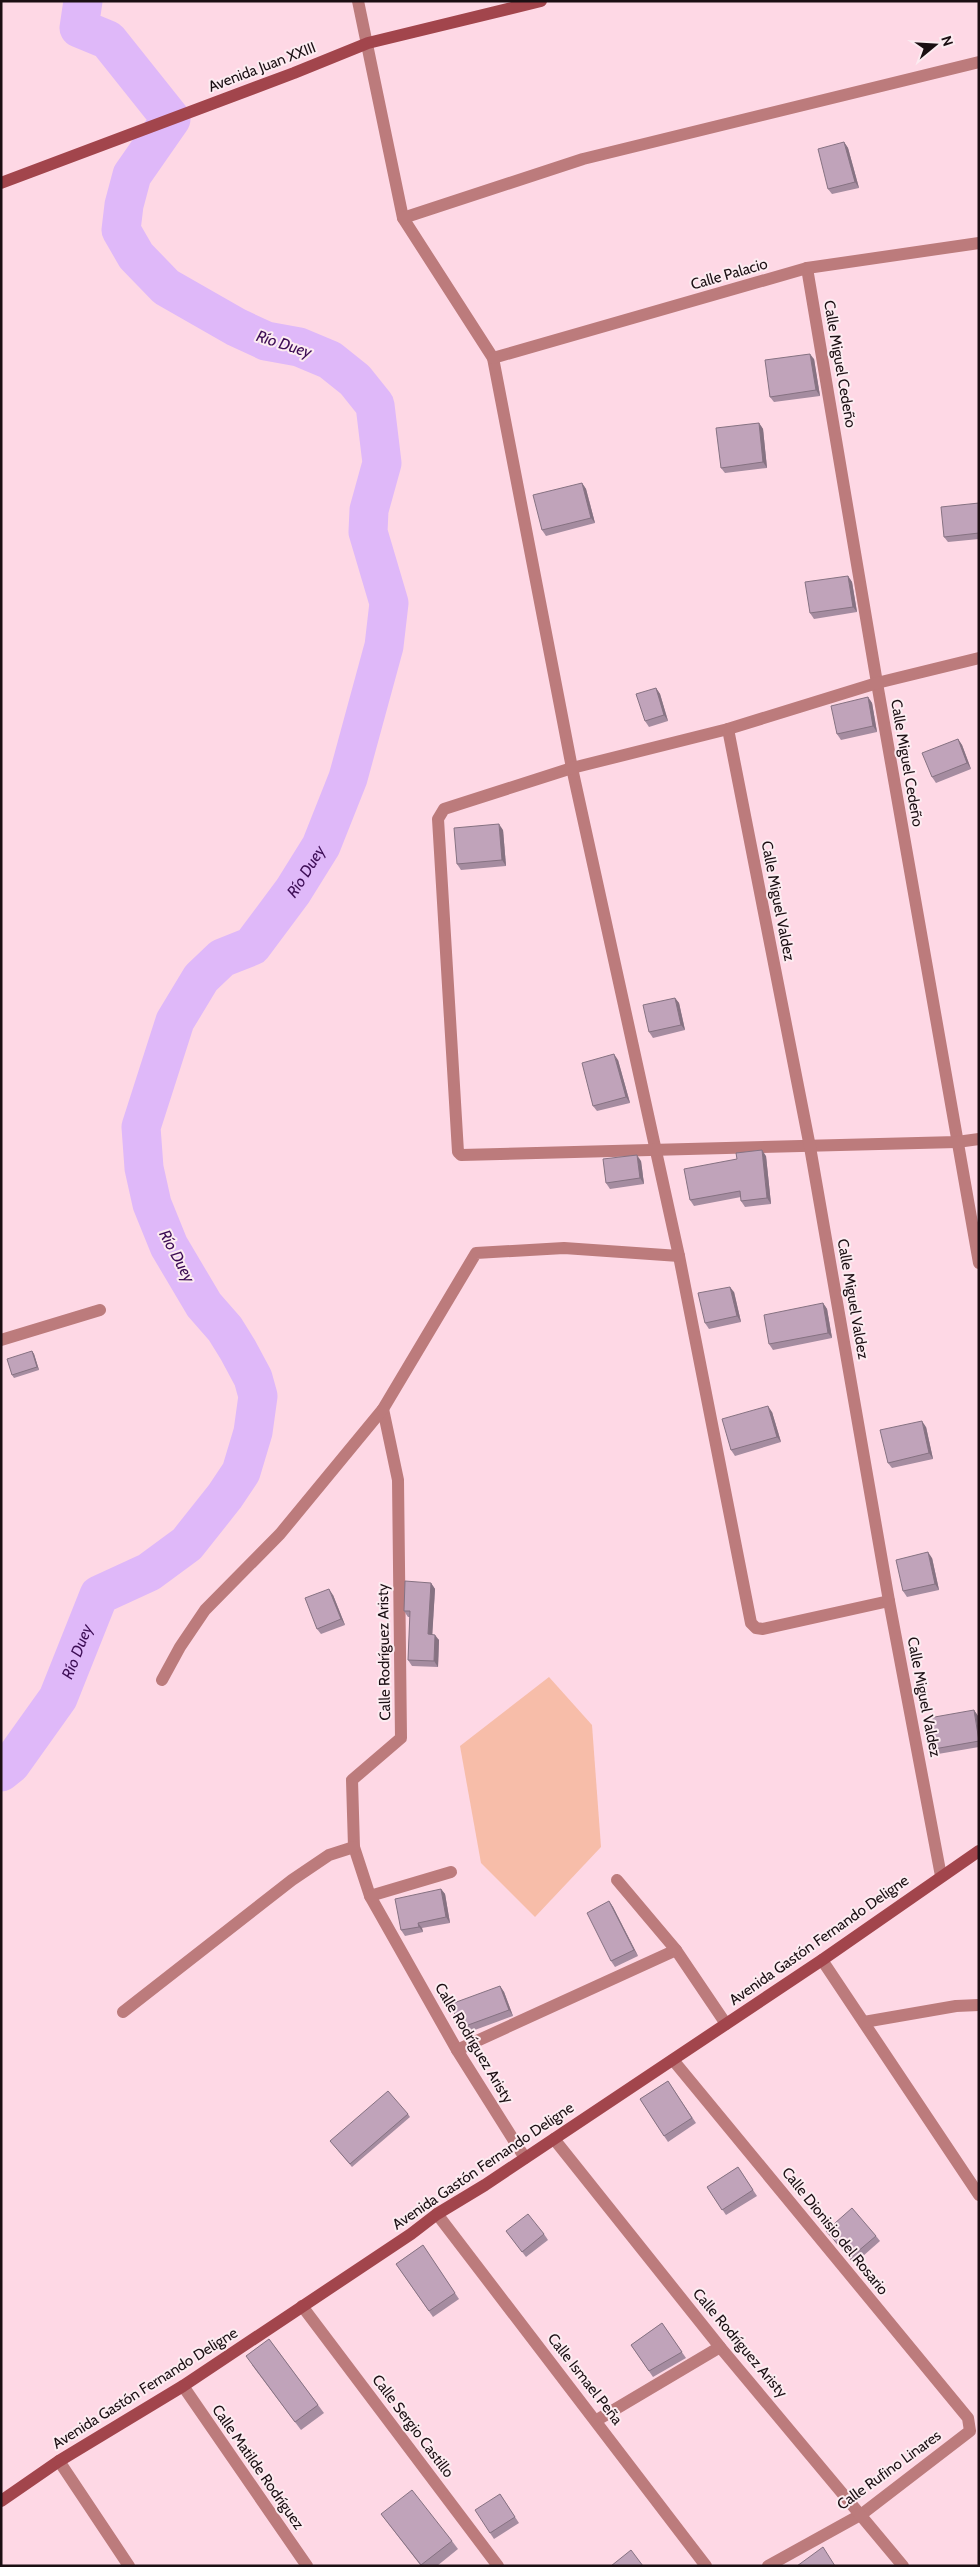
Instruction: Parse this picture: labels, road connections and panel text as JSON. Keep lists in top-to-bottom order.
{
  "streets": {
    "street": [
      "Avenida Juan XXIII",
      "Calle Palacio",
      "Calle Miguel Cedeño",
      "Calle Miguel Valdez",
      "Calle Rodríguez Aristy",
      "Avenida Gastón Fernando Deligne",
      "Calle Dionisio del Rosario",
      "Calle Ismael Peña",
      "Calle Sergio Castillo",
      "Calle Matilde Rodríguez",
      "Calle Rufino Linares"
    ]
  },
  "crossings": [
    ["Calle Palacio", "Calle Miguel Cedeño"],
    ["Calle Miguel Valdez", "Avenida Gastón Fernando Deligne"],
    ["Calle Rodríguez Aristy", "Avenida Gastón Fernando Deligne"],
    ["Calle Rodríguez Aristy", "Calle Rufino Linares"],
    ["Avenida Gastón Fernando Deligne", "Calle Dionisio del Rosario"],
    ["Avenida Gastón Fernando Deligne", "Calle Ismael Peña"],
    ["Avenida Gastón Fernando Deligne", "Calle Sergio Castillo"],
    ["Avenida Gastón Fernando Deligne", "Calle Matilde Rodríguez"],
    ["Calle Dionisio del Rosario", "Calle Rufino Linares"]
  ],
  "water": ["Río Duey"],
  "north": "right"
}
